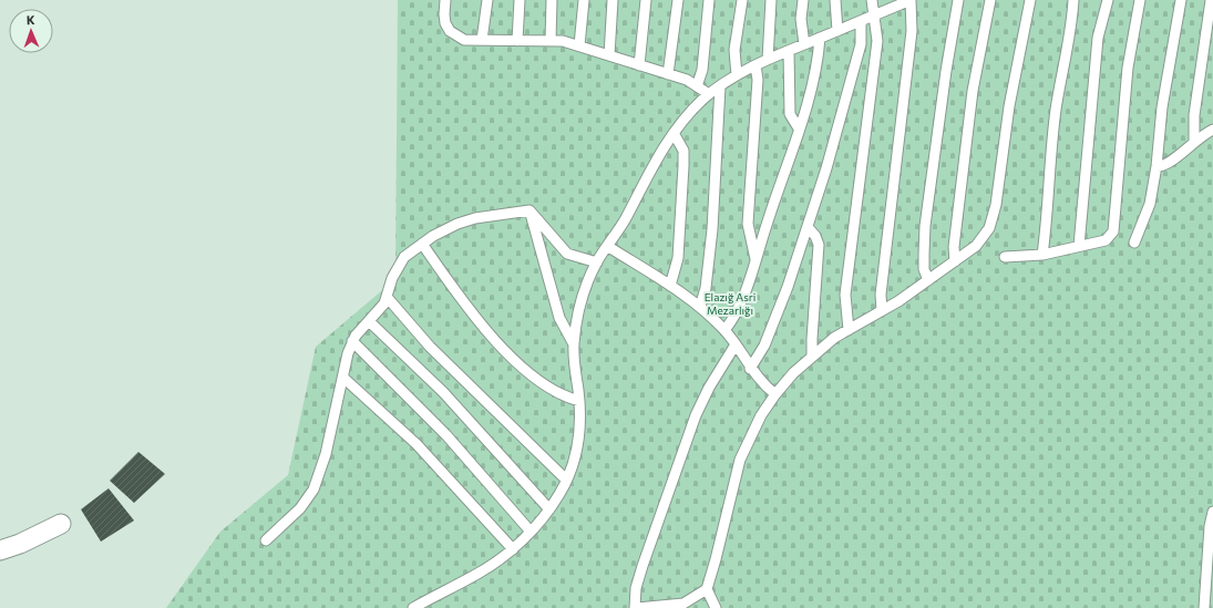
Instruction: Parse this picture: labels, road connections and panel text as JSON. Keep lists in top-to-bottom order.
{
  "parks": ["Elazığ Asri Mezarlığı"],
  "north": "top"
}
